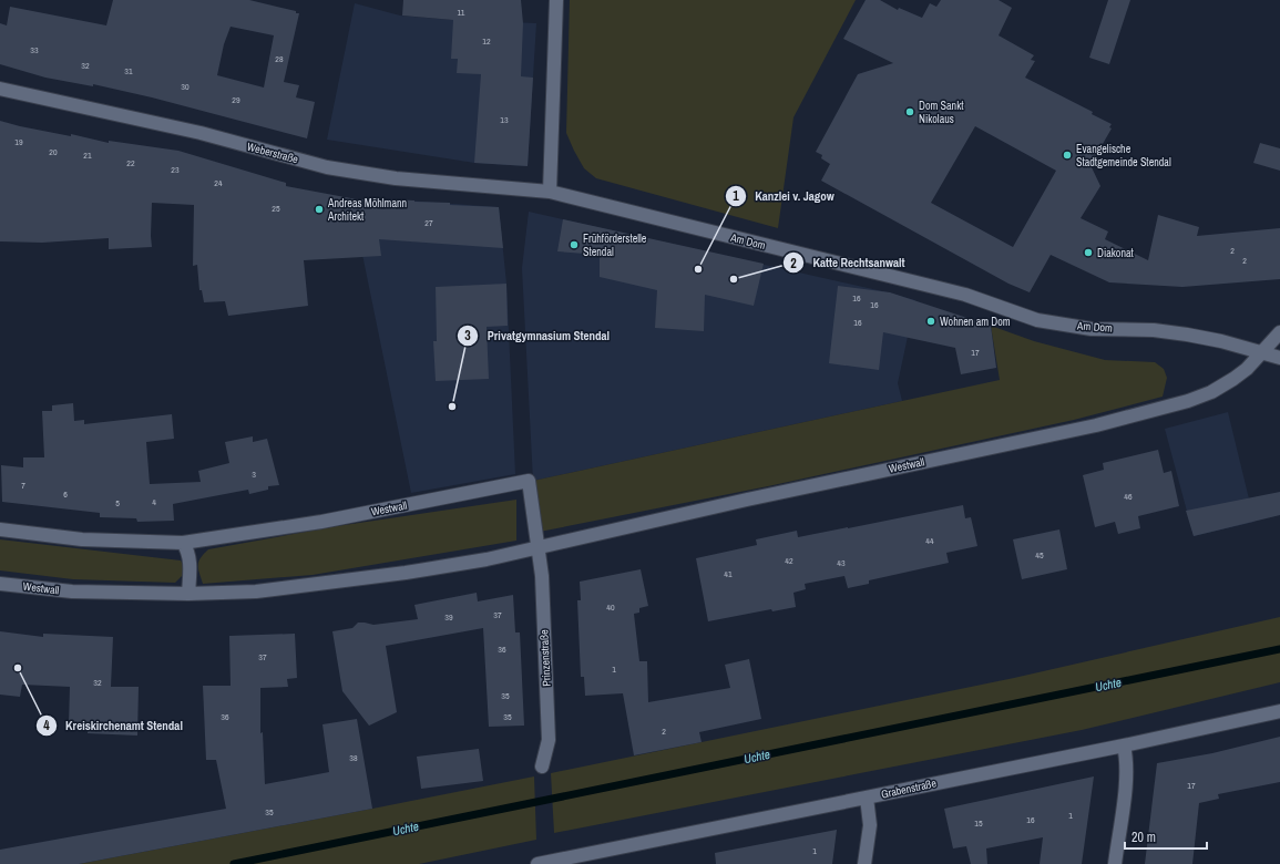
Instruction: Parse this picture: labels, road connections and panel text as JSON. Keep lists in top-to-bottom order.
{
  "streets": {
    "street": [
      "Weberstraße",
      "Am Dom",
      "Westwall",
      "Prinzenstraße",
      "Grabenstraße"
    ]
  },
  "crossings": [
    ["Weberstraße", "Am Dom"],
    ["Am Dom", "Westwall"],
    ["Westwall", "Prinzenstraße"]
  ],
  "water": ["Uchte"],
  "places": [
    "Dom Sankt Nikolaus",
    "Evangelische Stadtgemeinde Stendal",
    "Andreas Möhlmann Architekt",
    "Frühförderstelle Stendal",
    "Diakonat",
    "Kanzlei v. Jagow",
    "Katte Rechtsanwalt",
    "Wohnen am Dom",
    "Privatgymnasium Stendal",
    "Kreiskirchenamt Stendal"
  ],
  "house_numbers": [
    "11",
    "12",
    "33",
    "28",
    "32",
    "31",
    "30",
    "29",
    "13",
    "19",
    "20",
    "21",
    "22",
    "23",
    "24",
    "25",
    "27",
    "2",
    "2",
    "16",
    "16",
    "16",
    "17",
    "3",
    "7",
    "6",
    "46",
    "4",
    "5",
    "44",
    "45",
    "42",
    "43",
    "41",
    "40",
    "37",
    "39",
    "36",
    "37",
    "1",
    "32",
    "35",
    "36",
    "35",
    "2",
    "38",
    "17",
    "35",
    "1",
    "16",
    "15",
    "1"
  ],
  "scale_bar": "20 m"
}
